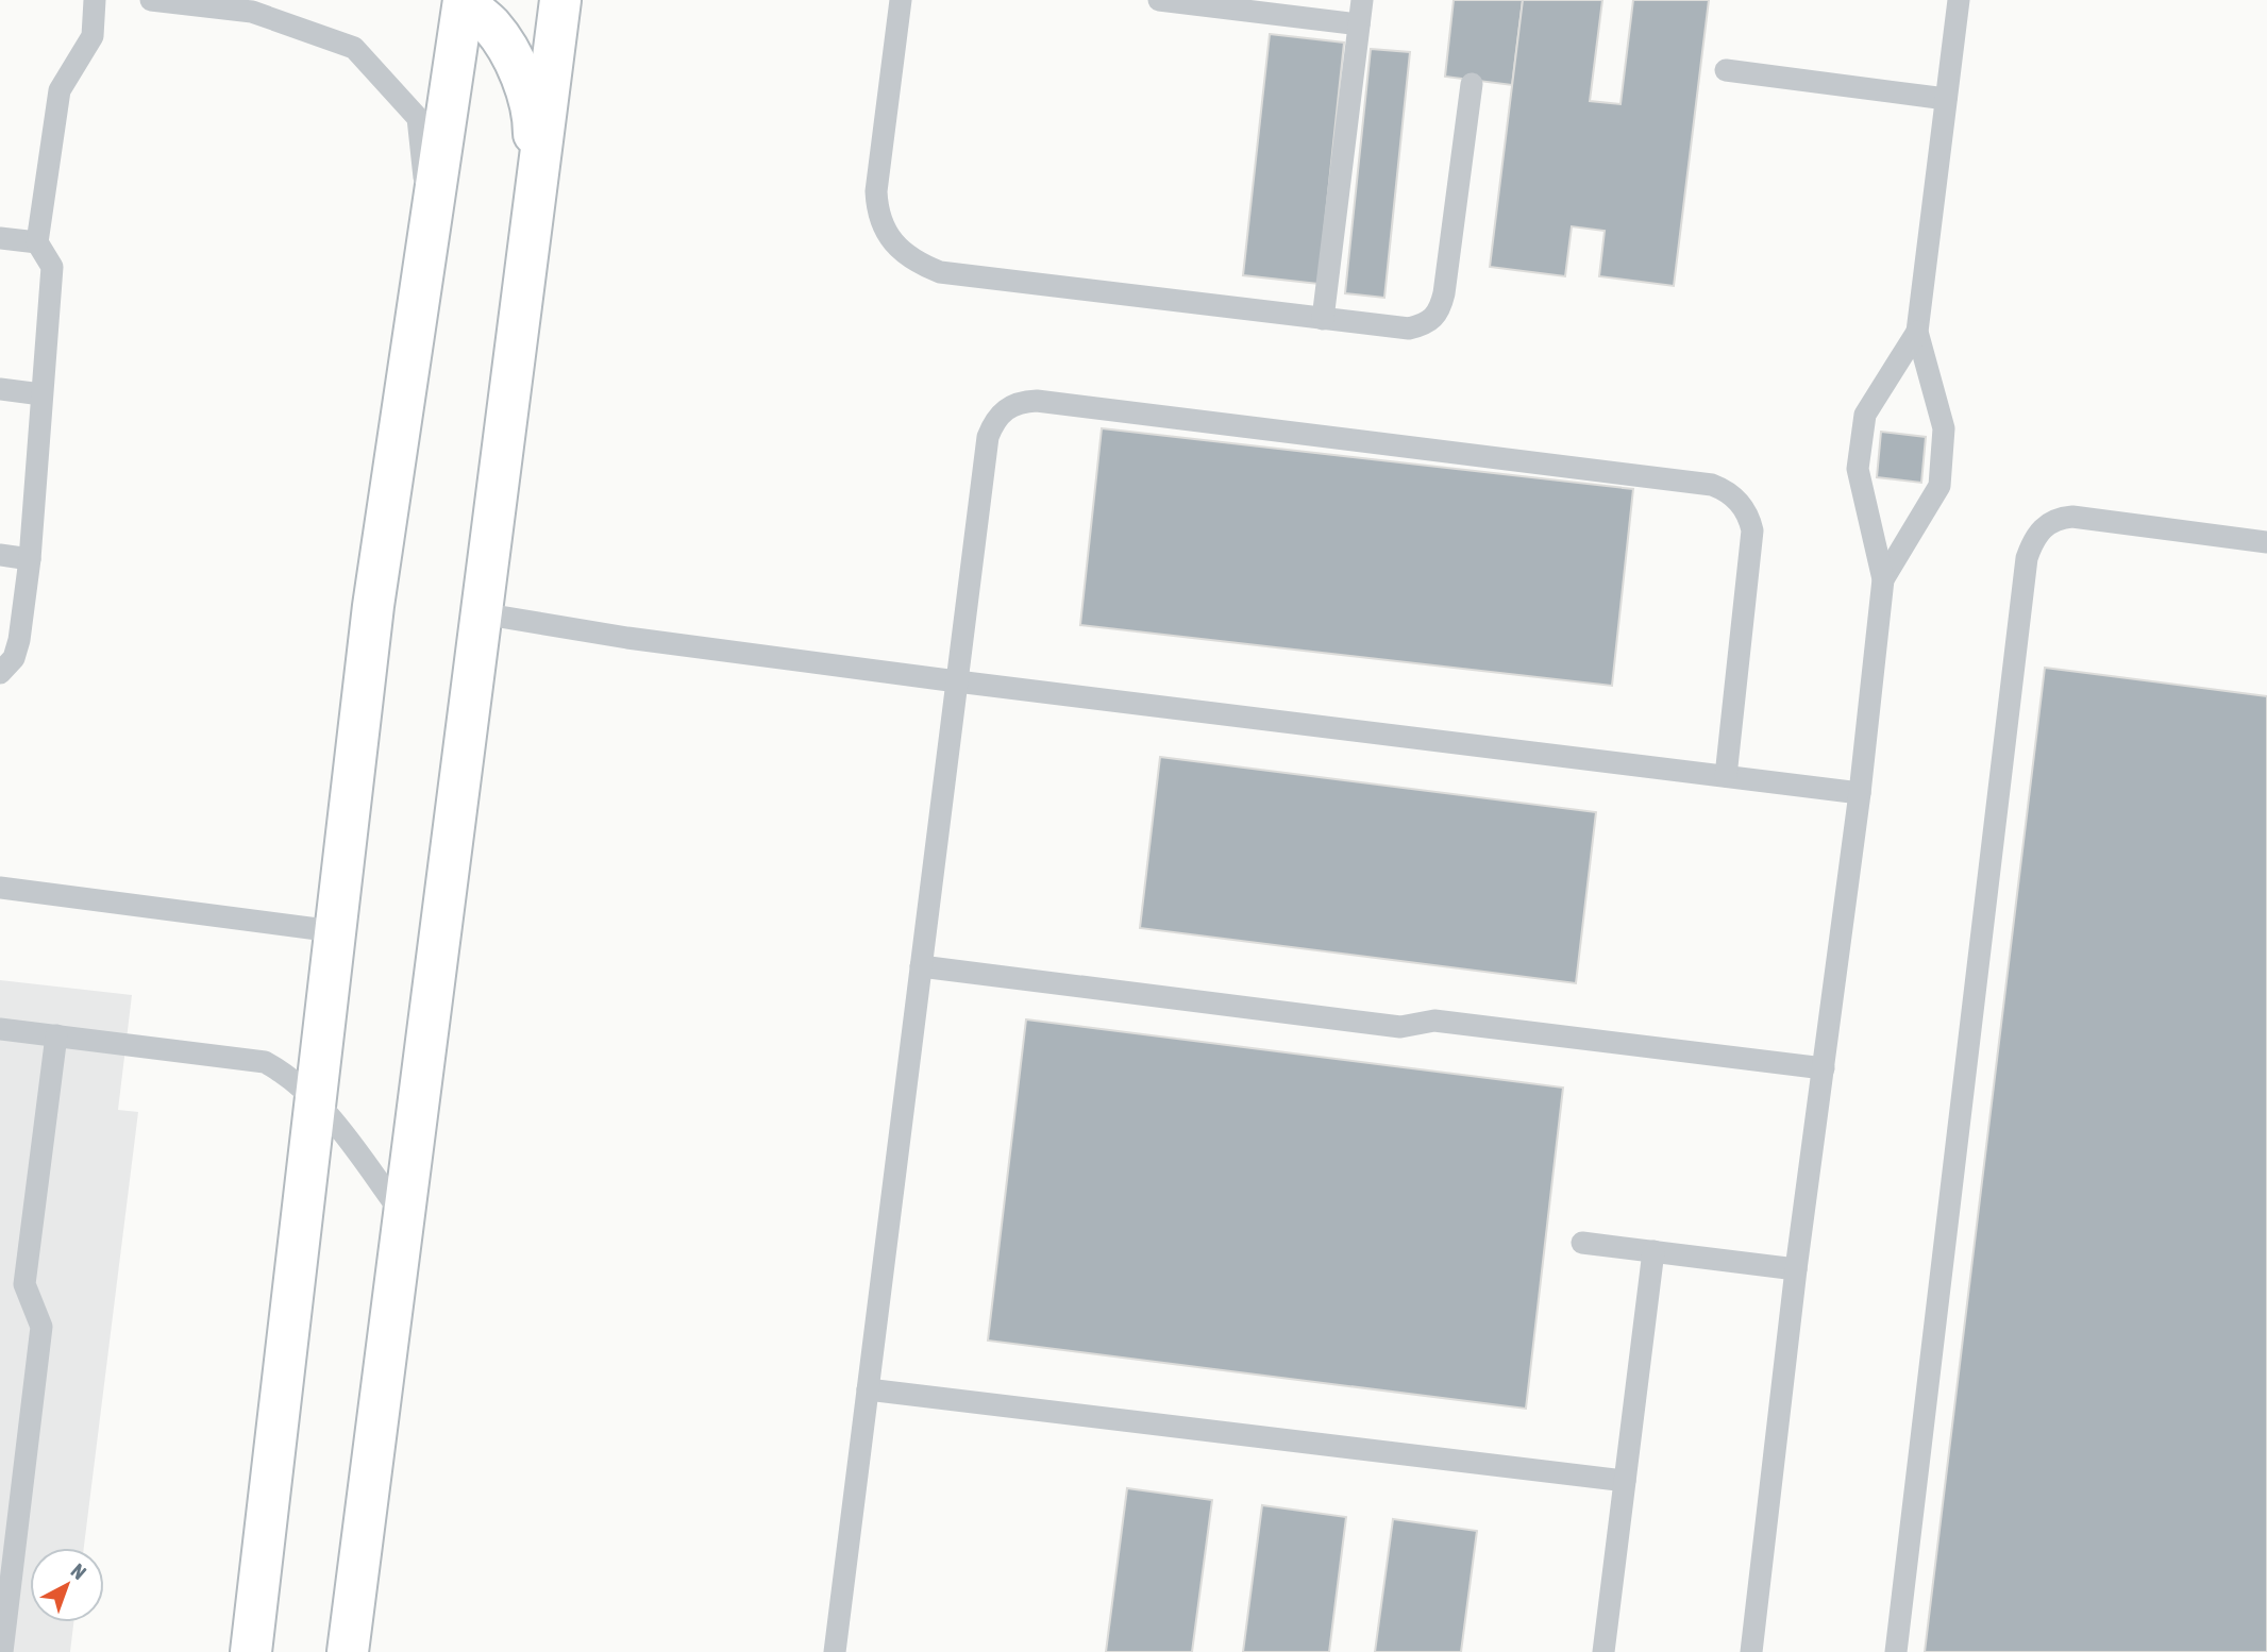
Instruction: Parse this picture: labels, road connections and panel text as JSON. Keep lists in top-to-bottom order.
{
  "north": "top right"
}
